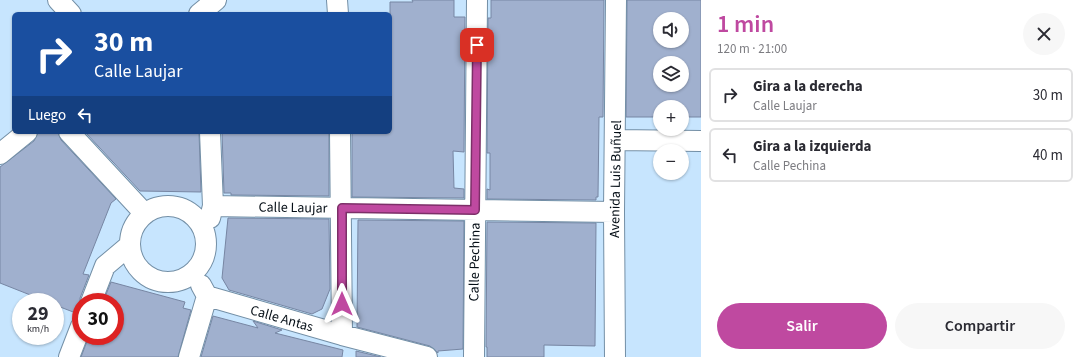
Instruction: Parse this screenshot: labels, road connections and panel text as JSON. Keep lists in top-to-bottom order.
{
  "streets": {
    "street": [
      "Avenida Luis Buñuel",
      "Calle Laujar",
      "Calle Pechina",
      "Calle Antas"
    ]
  },
  "crossings": [
    ["Avenida Luis Buñuel", "Calle Laujar"],
    ["Calle Laujar", "Calle Pechina"]
  ],
  "page": {
    "heading": ["1 min", "120 m · 21:00"],
    "map_buttons": ["+", "−"],
    "turn": ["30 m", "Calle Laujar"],
    "list": [
      {
        "name": "Gira a la derecha",
        "note": "Calle Laujar",
        "value": "30 m"
      },
      {
        "name": "Gira a la izquierda",
        "note": "Calle Pechina",
        "value": "40 m"
      }
    ],
    "then": "Luego",
    "speed": "29 km/h",
    "limit": "30",
    "buttons": ["Salir", "Compartir"]
  }
}
